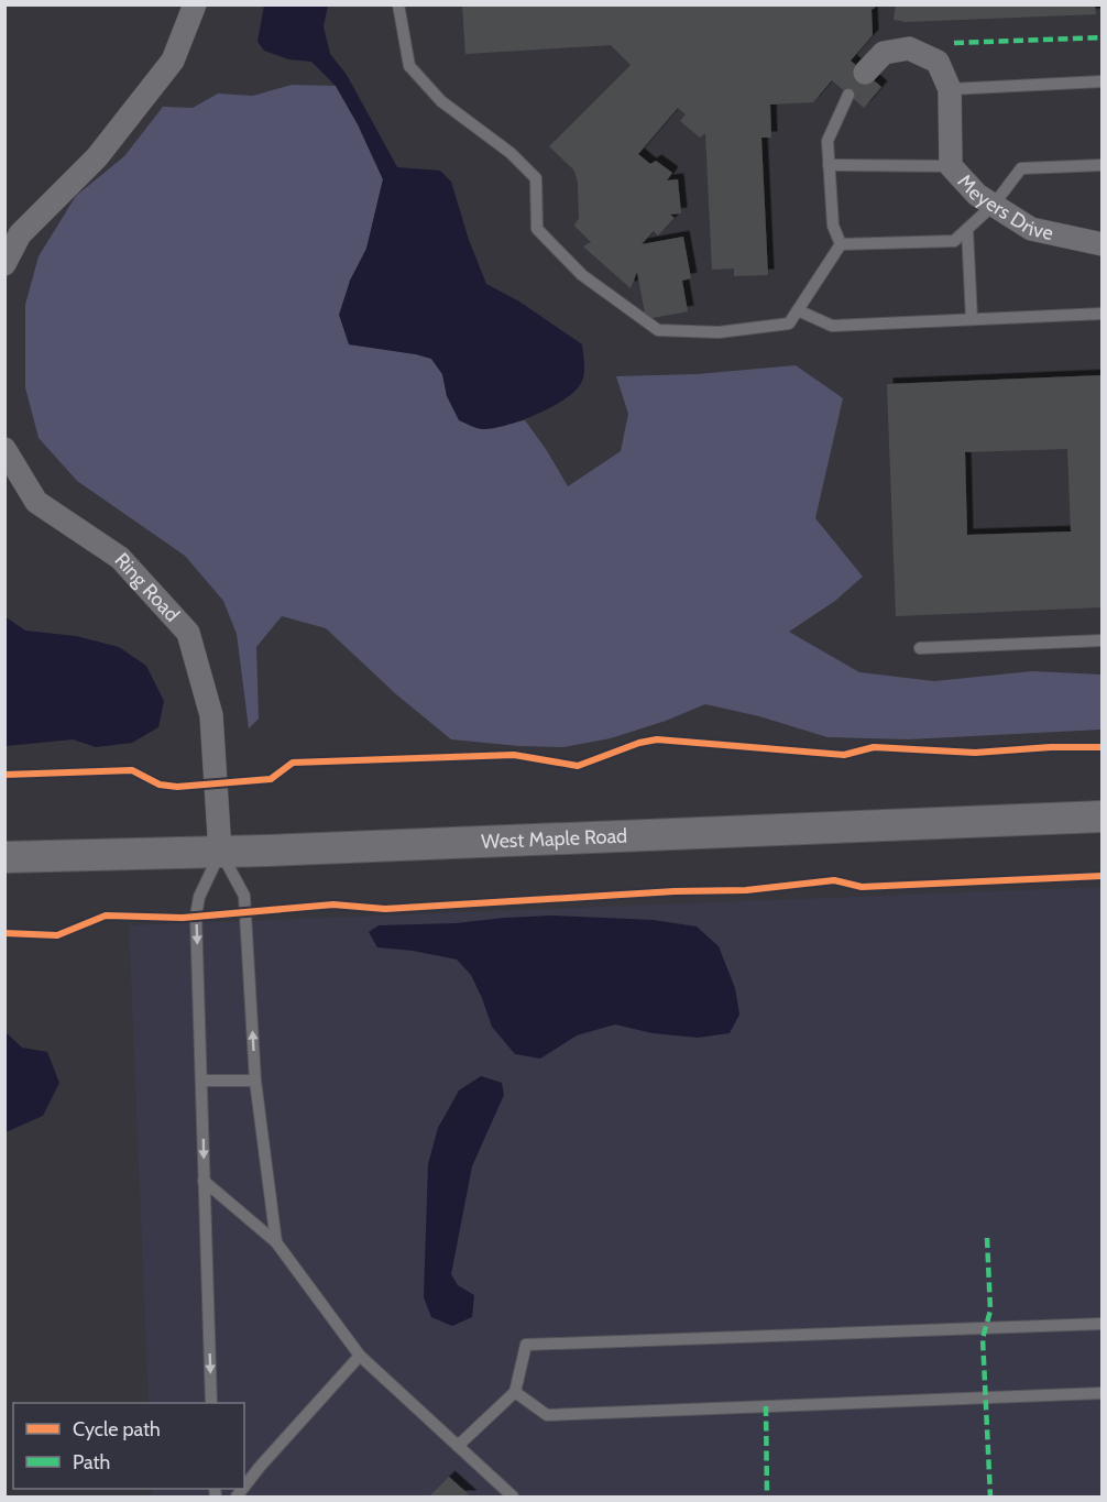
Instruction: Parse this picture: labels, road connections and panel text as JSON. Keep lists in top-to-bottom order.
{
  "streets": {
    "main road": ["West Maple Road"],
    "street": ["Meyers Drive", "Ring Road"]
  },
  "crossings": [
    ["Ring Road", "West Maple Road"]
  ],
  "legend": ["Cycle path", "Path"]
}
